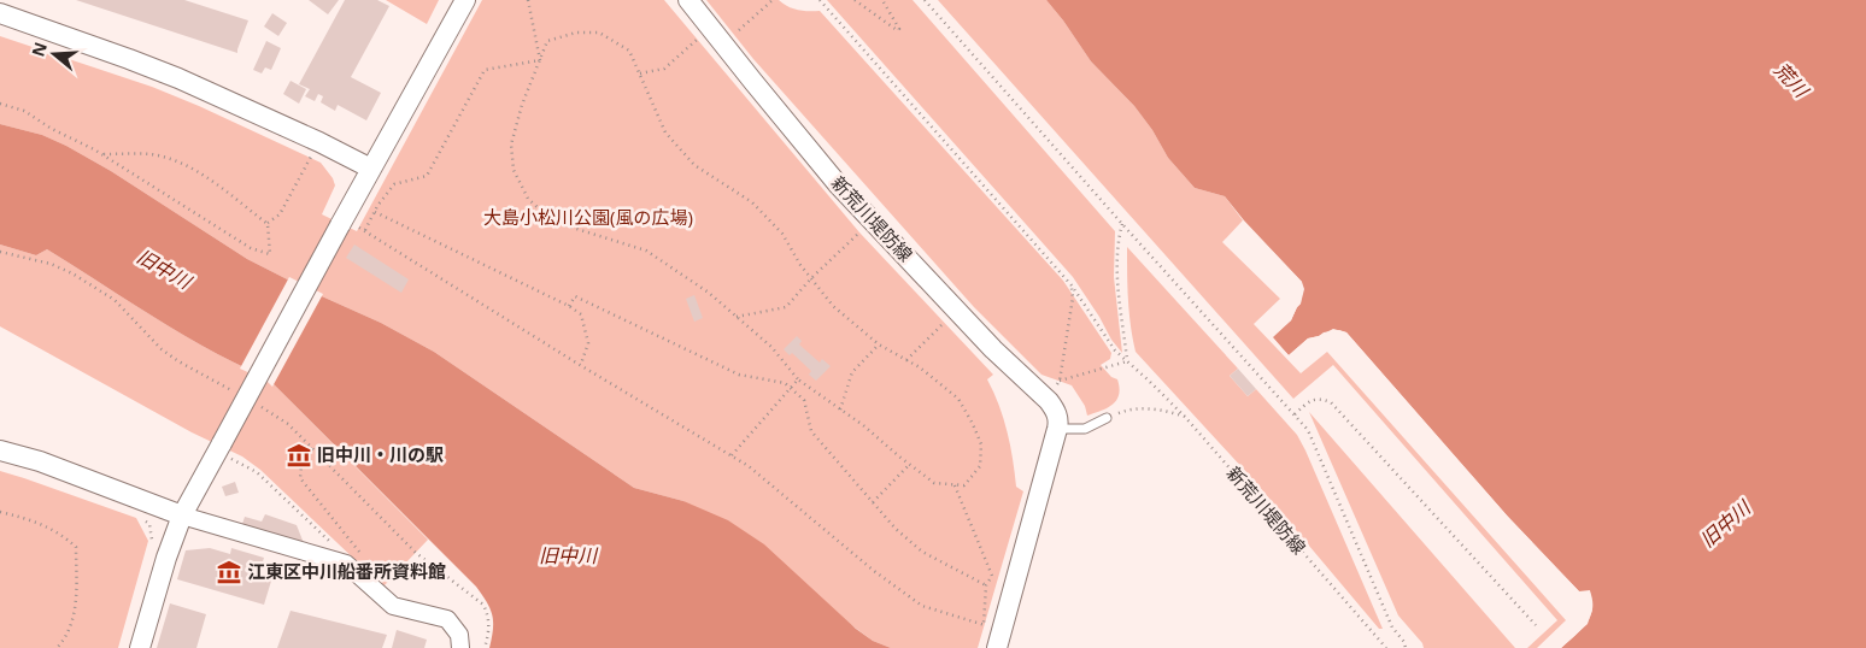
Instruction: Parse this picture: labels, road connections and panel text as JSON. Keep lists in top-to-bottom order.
{
  "streets": {
    "street": ["新荒川堤防線"]
  },
  "water": ["荒川", "旧中川"],
  "parks": ["大島小松川公園(風の広場)"],
  "places": {
    "museum": ["旧中川・川の駅", "江東区中川船番所資料館"]
  },
  "north": "left"
}
